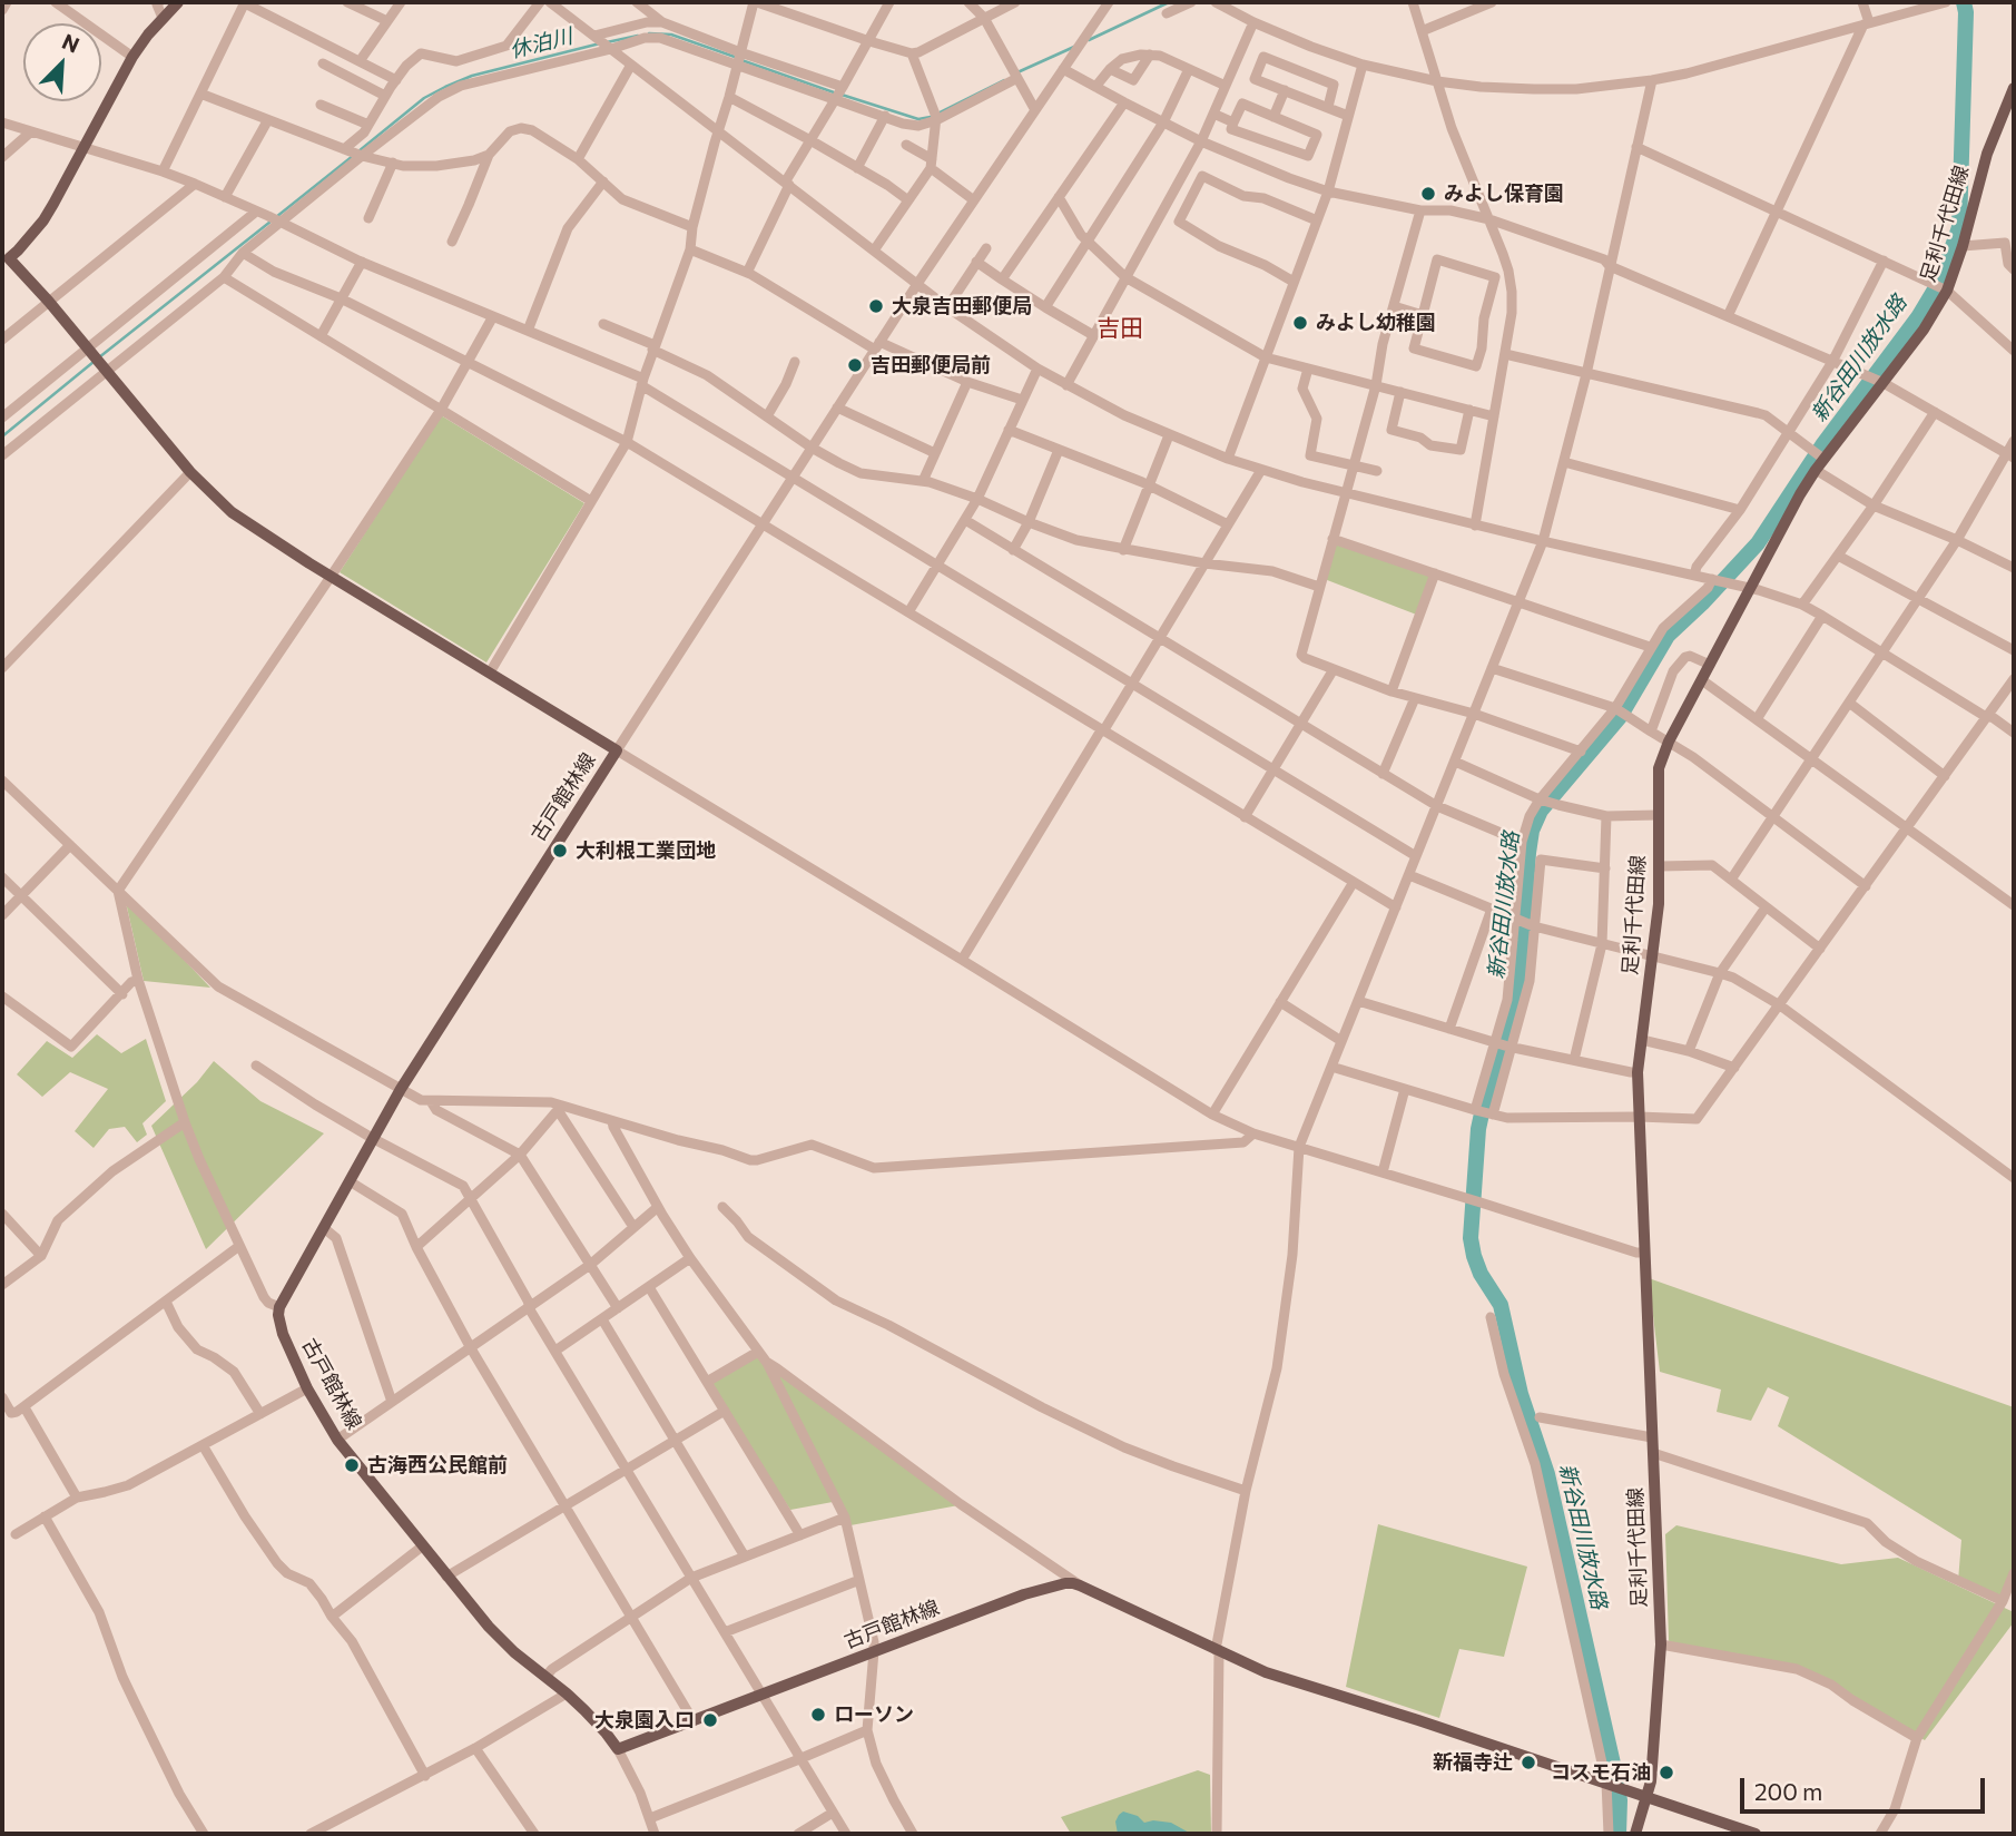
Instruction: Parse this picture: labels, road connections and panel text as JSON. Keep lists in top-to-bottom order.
{
  "streets": {
    "main road": ["足利千代田線", "古戸館林線"]
  },
  "districts": ["吉田"],
  "water": ["休泊川", "新谷田川放水路"],
  "places": [
    "みよし保育園",
    "大泉吉田郵便局",
    "みよし幼稚園",
    "吉田郵便局前",
    "大利根工業団地",
    "古海西公民館前",
    "ローソン",
    "大泉園入口",
    "新福寺辻",
    "コスモ石油"
  ],
  "scale_bar": "200 m",
  "north": "top right"
}
